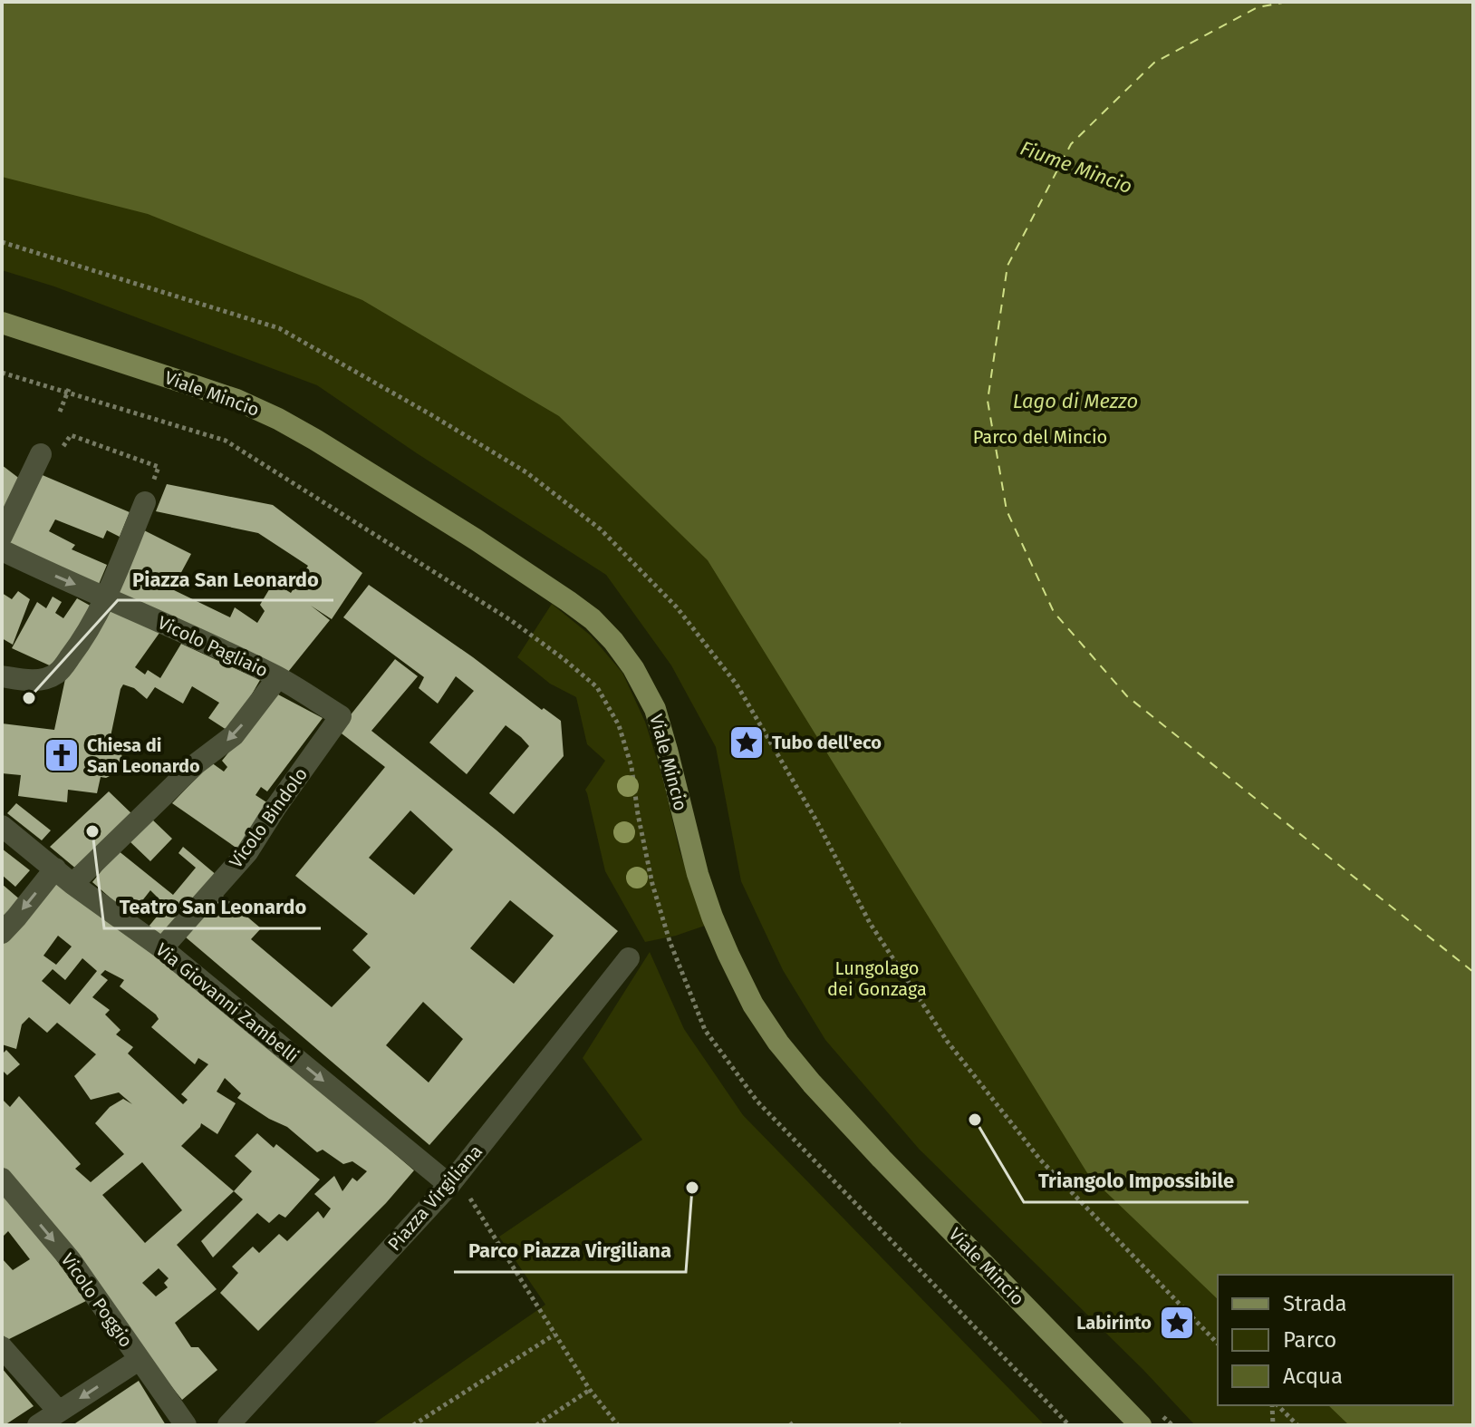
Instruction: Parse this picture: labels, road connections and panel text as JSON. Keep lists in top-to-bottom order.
{
  "streets": {
    "main road": ["Viale Mincio"],
    "street": [
      "Vicolo Pagliaio",
      "Vicolo Bindolo",
      "Via Giovanni Zambelli",
      "Piazza Virgiliana",
      "Vicolo Poggio"
    ]
  },
  "crossings": [
    ["Vicolo Pagliaio", "Vicolo Bindolo"],
    ["Vicolo Bindolo", "Via Giovanni Zambelli"],
    ["Via Giovanni Zambelli", "Piazza Virgiliana"]
  ],
  "one_way": ["Via Giovanni Zambelli"],
  "water": ["Fiume Mincio", "Lago di Mezzo"],
  "parks": ["Parco del Mincio", "Lungolago dei Gonzaga"],
  "places": {
    "other": [
      "Piazza San Leonardo",
      "Teatro San Leonardo",
      "Triangolo Impossibile",
      "Parco Piazza Virgiliana"
    ],
    "place": ["Tubo dell'eco", "Labirinto"],
    "church": ["Chiesa di San Leonardo"]
  },
  "legend": ["Strada", "Parco", "Acqua"]
}
